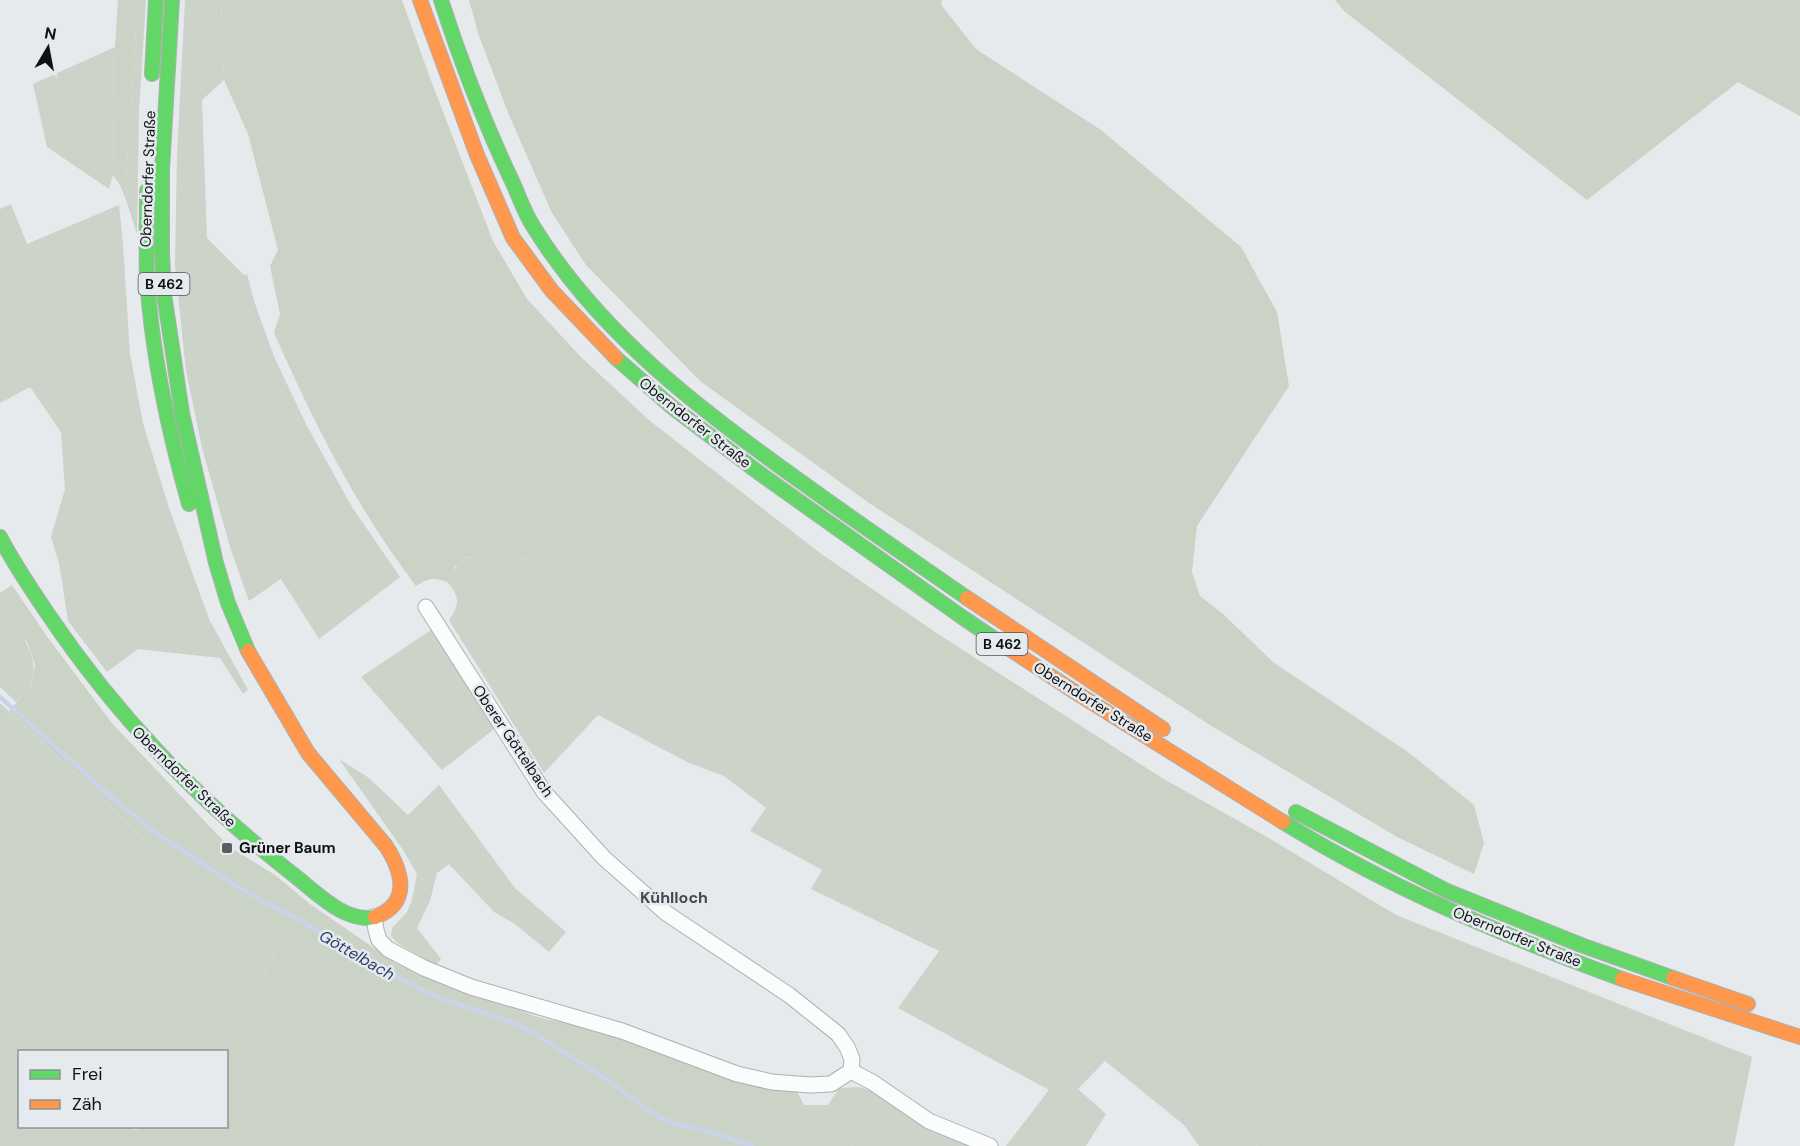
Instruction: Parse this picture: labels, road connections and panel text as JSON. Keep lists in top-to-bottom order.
{
  "streets": {
    "main road": ["Oberndorfer Straße", "B 462"],
    "street": ["Oberer Göttelbach"]
  },
  "districts": ["Kühlloch"],
  "water": ["Göttelbach"],
  "places": {
    "transit": ["Grüner Baum"]
  },
  "legend": ["Frei", "Zäh"],
  "north": "top"
}
